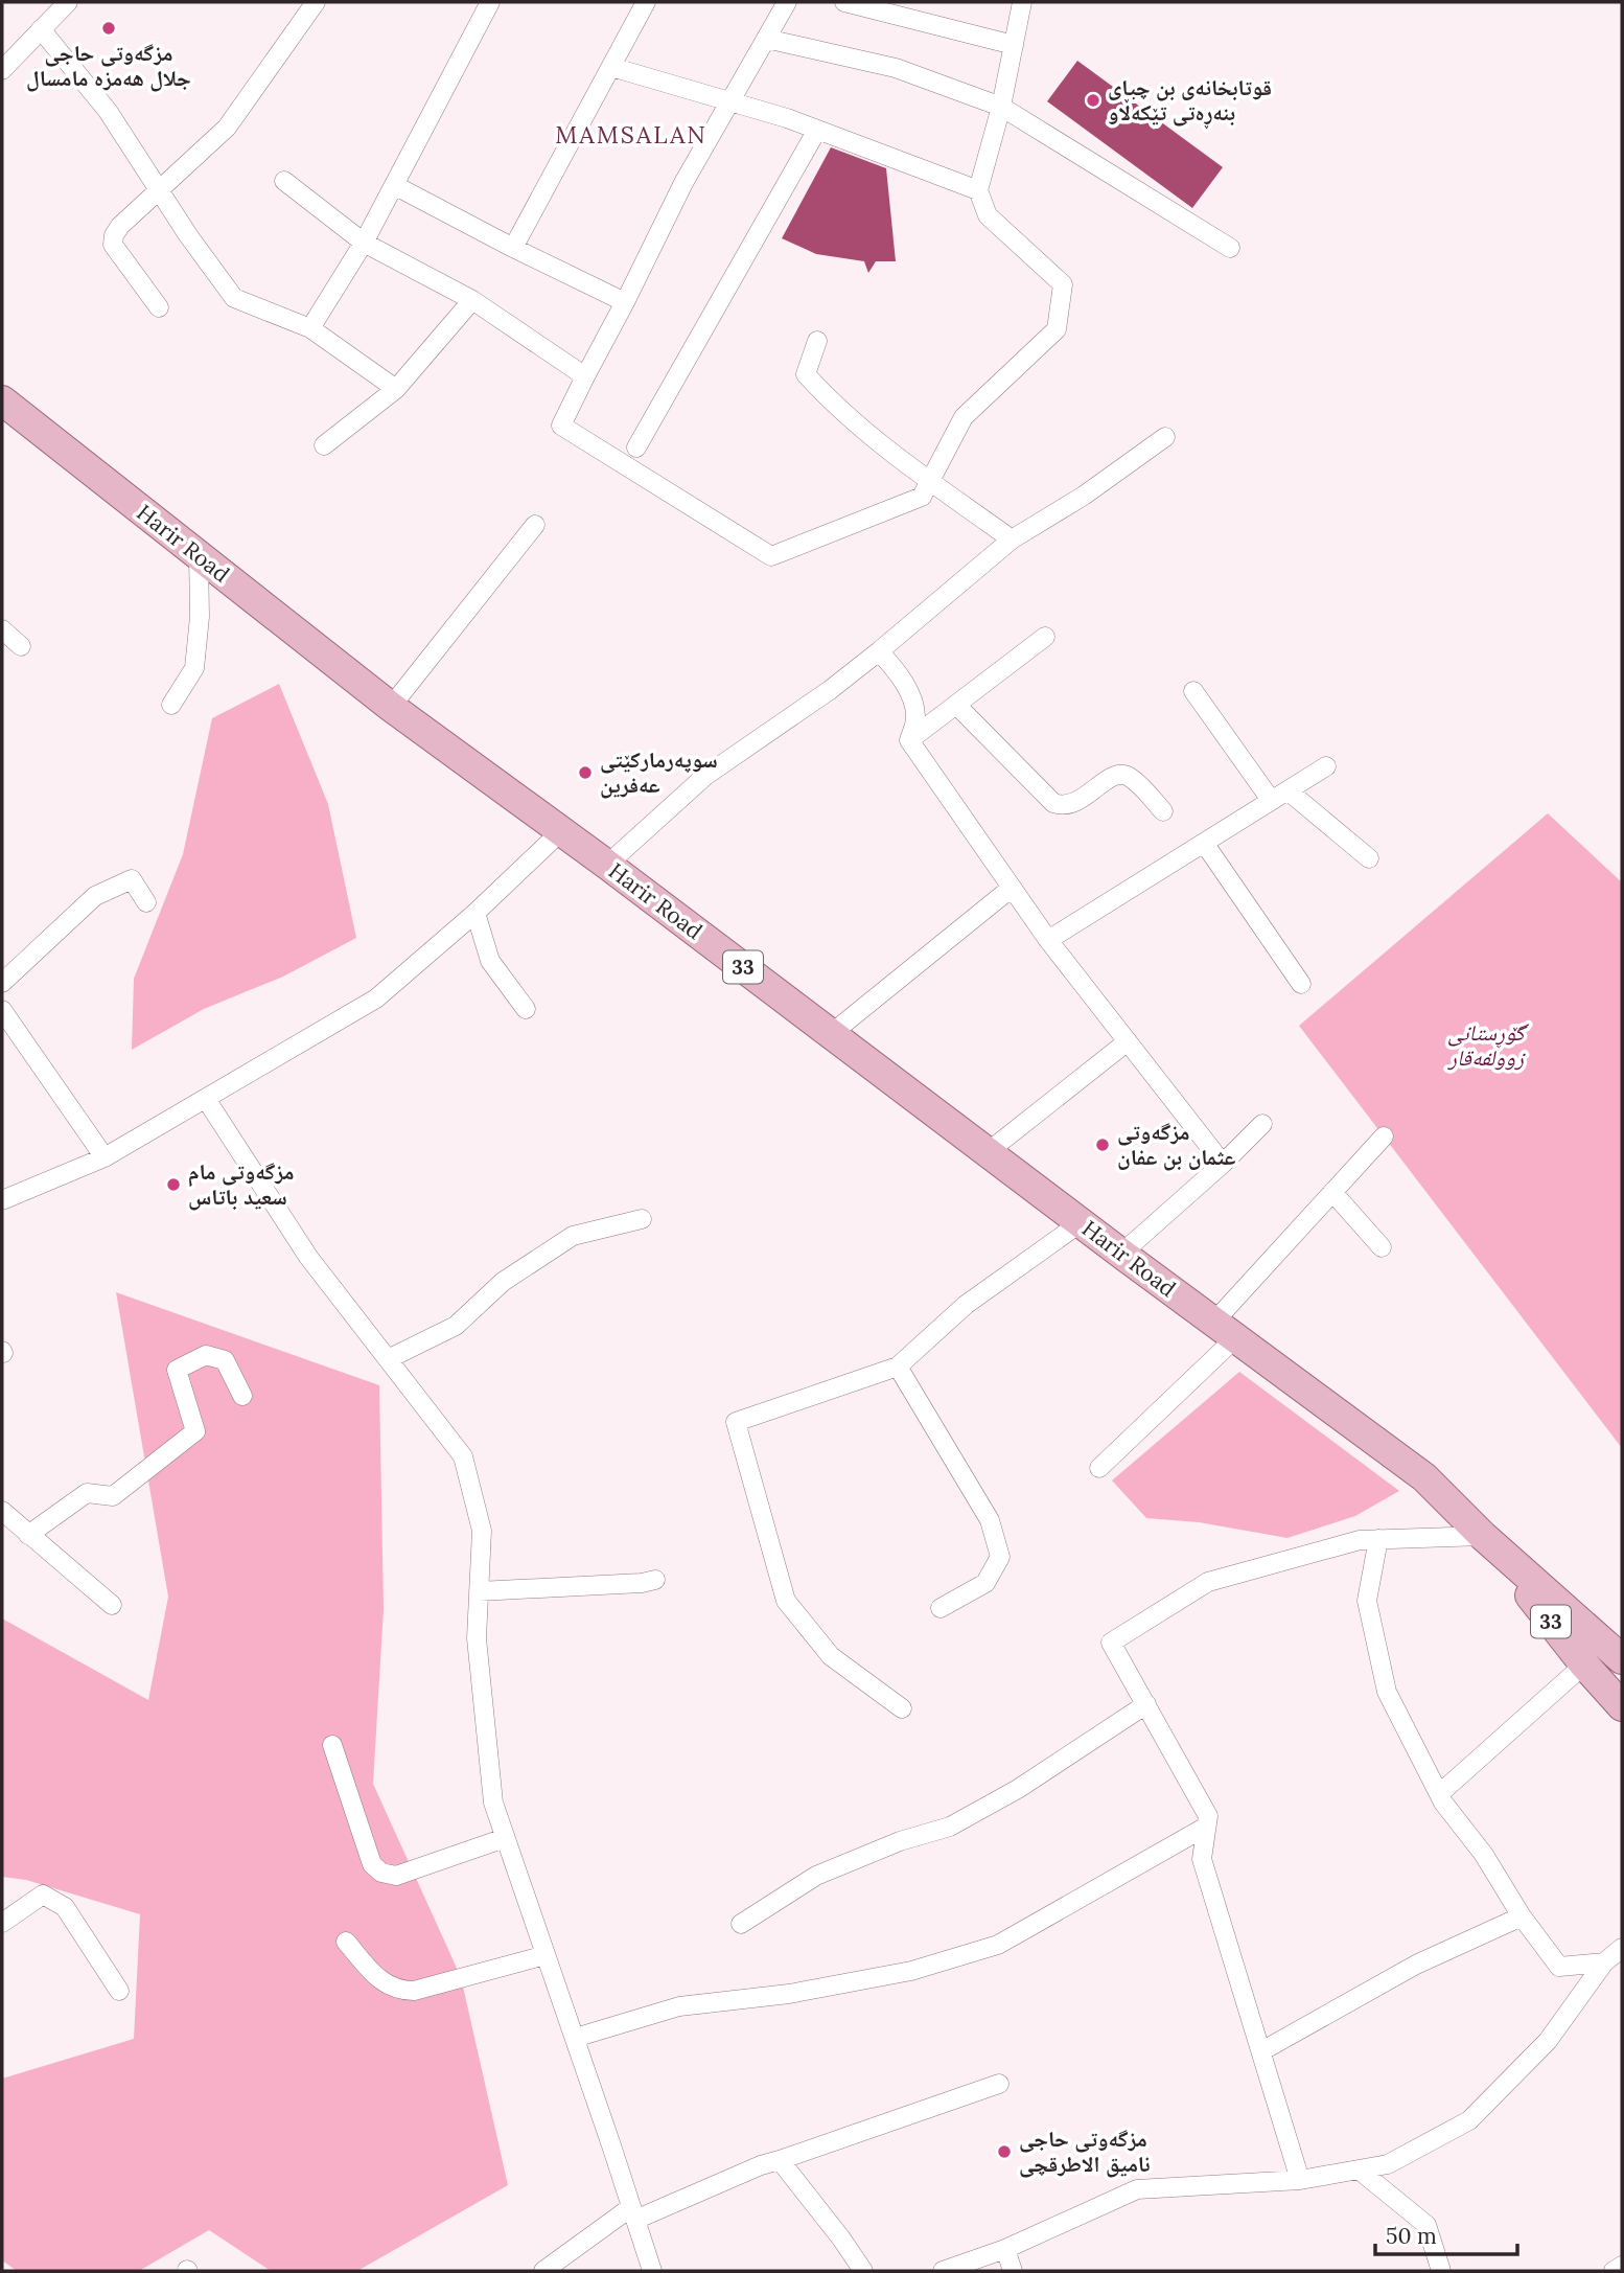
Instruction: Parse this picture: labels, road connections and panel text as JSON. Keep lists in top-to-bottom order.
{
  "streets": {
    "main road": ["Harir Road", "33"]
  },
  "crossings": [
    ["Harir Road", "33"]
  ],
  "districts": ["MAMSALAN"],
  "parks": ["گۆڕستانی زوولفەقار"],
  "places": [
    "مزگەوتی حاجی جلال هەمزە مامسال",
    "قوتابخانەی بن چیای بنەڕەتی تێکەڵاو",
    "سوپەرمارکێتی عەفرین",
    "مزگەوتی عثمان بن عفان",
    "مزگەوتی مام سعید باتاس",
    "مزگەوتی حاجی نامیق الاطرقچی"
  ],
  "scale_bar": "50 m"
}
